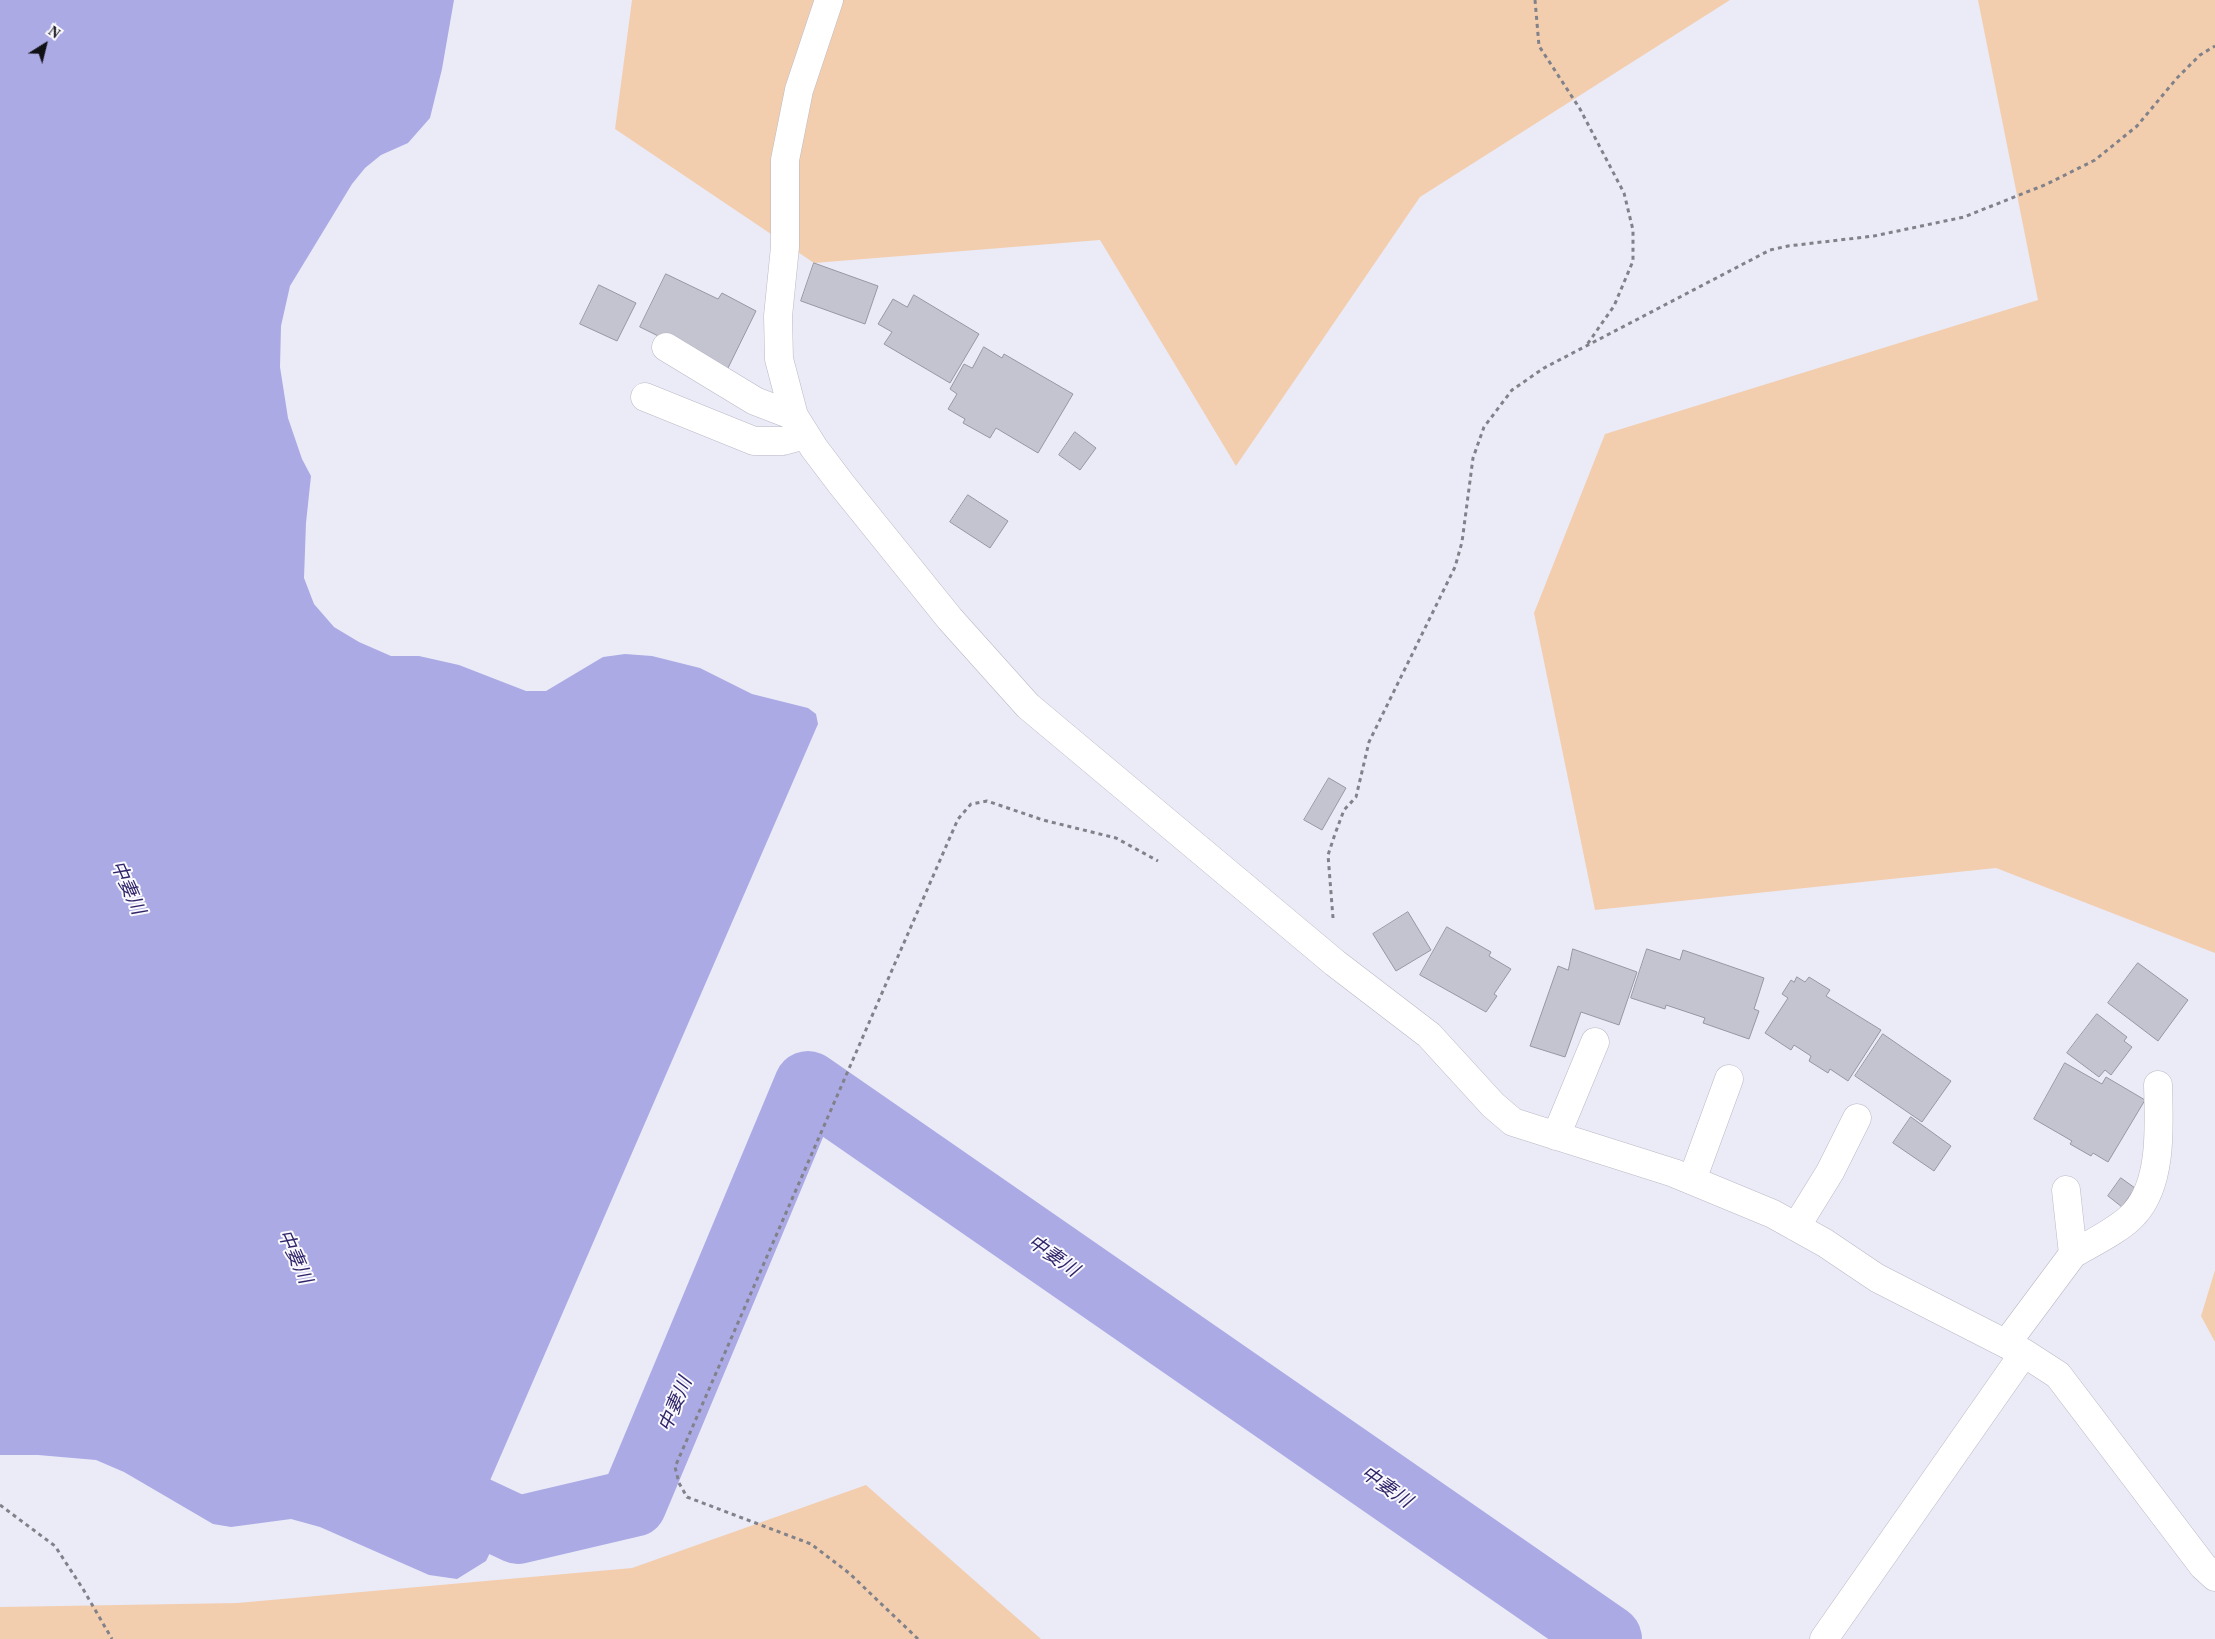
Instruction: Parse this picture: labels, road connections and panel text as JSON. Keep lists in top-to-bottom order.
{
  "water": ["中妻川"],
  "north": "top right"
}
